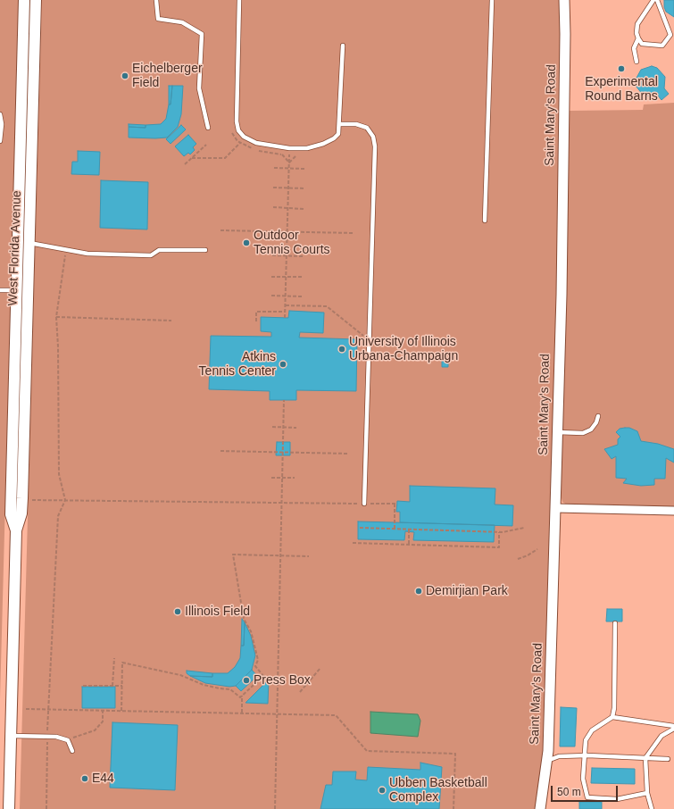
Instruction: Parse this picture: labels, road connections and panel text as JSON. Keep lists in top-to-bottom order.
{
  "streets": {
    "main road": ["West Florida Avenue"],
    "street": ["Saint Mary's Road"]
  },
  "places": [
    "Experimental Round Barns",
    "Eichelberger Field",
    "Outdoor Tennis Courts",
    "University of Illinois Urbana-Champaign",
    "Atkins Tennis Center",
    "Demirjian Park",
    "Illinois Field",
    "Press Box",
    "E44",
    "Ubben Basketball Complex"
  ],
  "scale_bar": "50 m"
}
